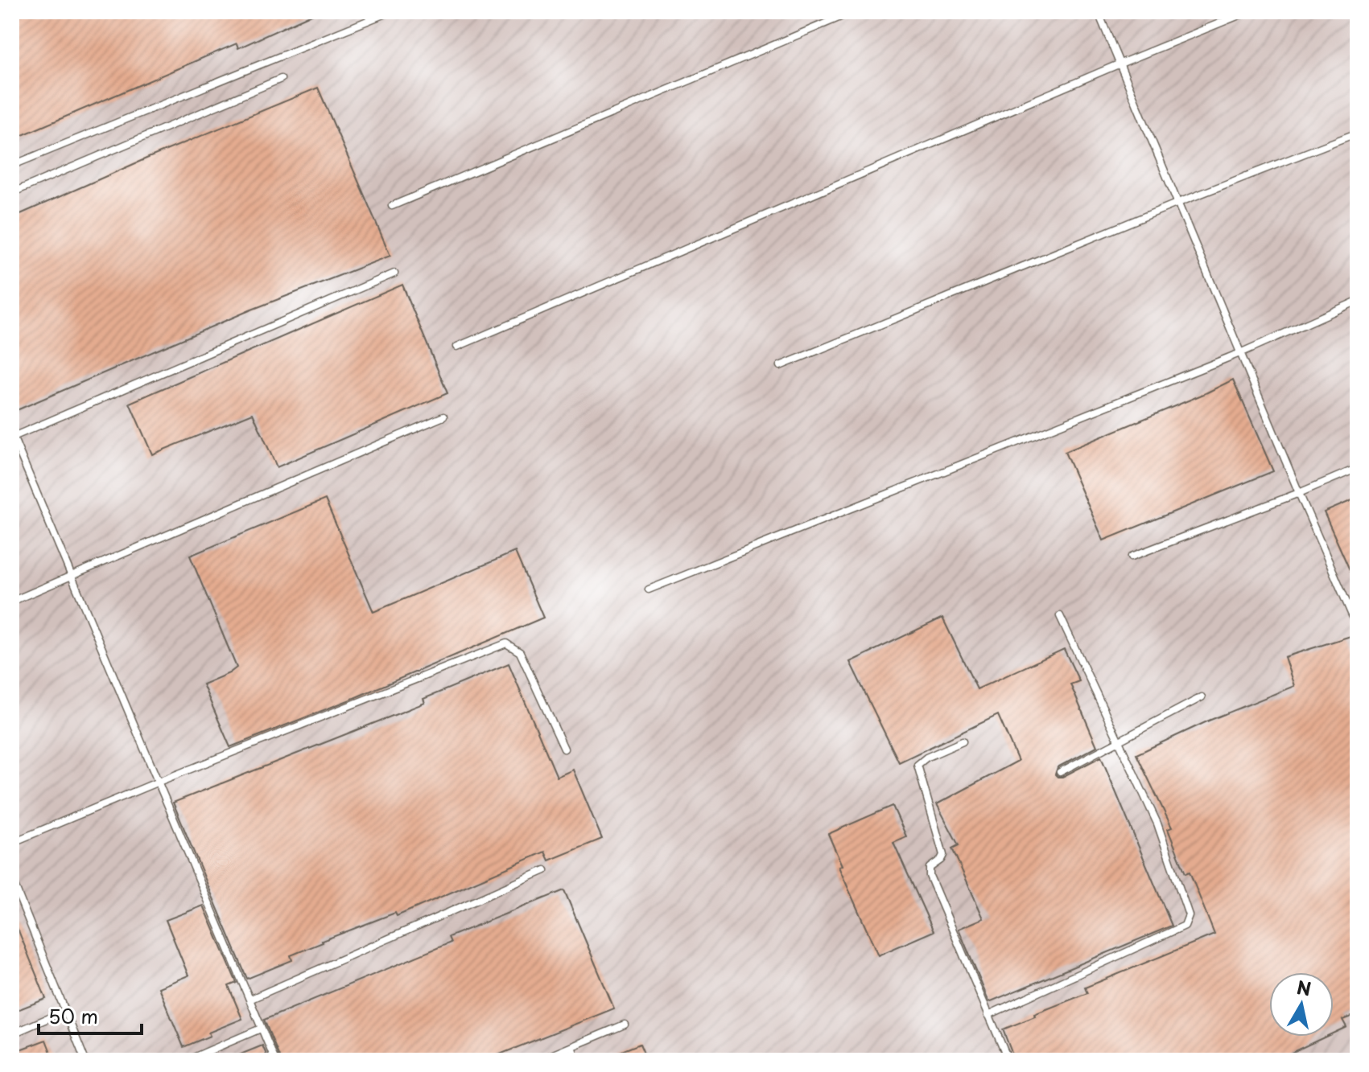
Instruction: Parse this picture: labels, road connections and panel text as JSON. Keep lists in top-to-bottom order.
{
  "scale_bar": "50 m",
  "north": "top"
}
